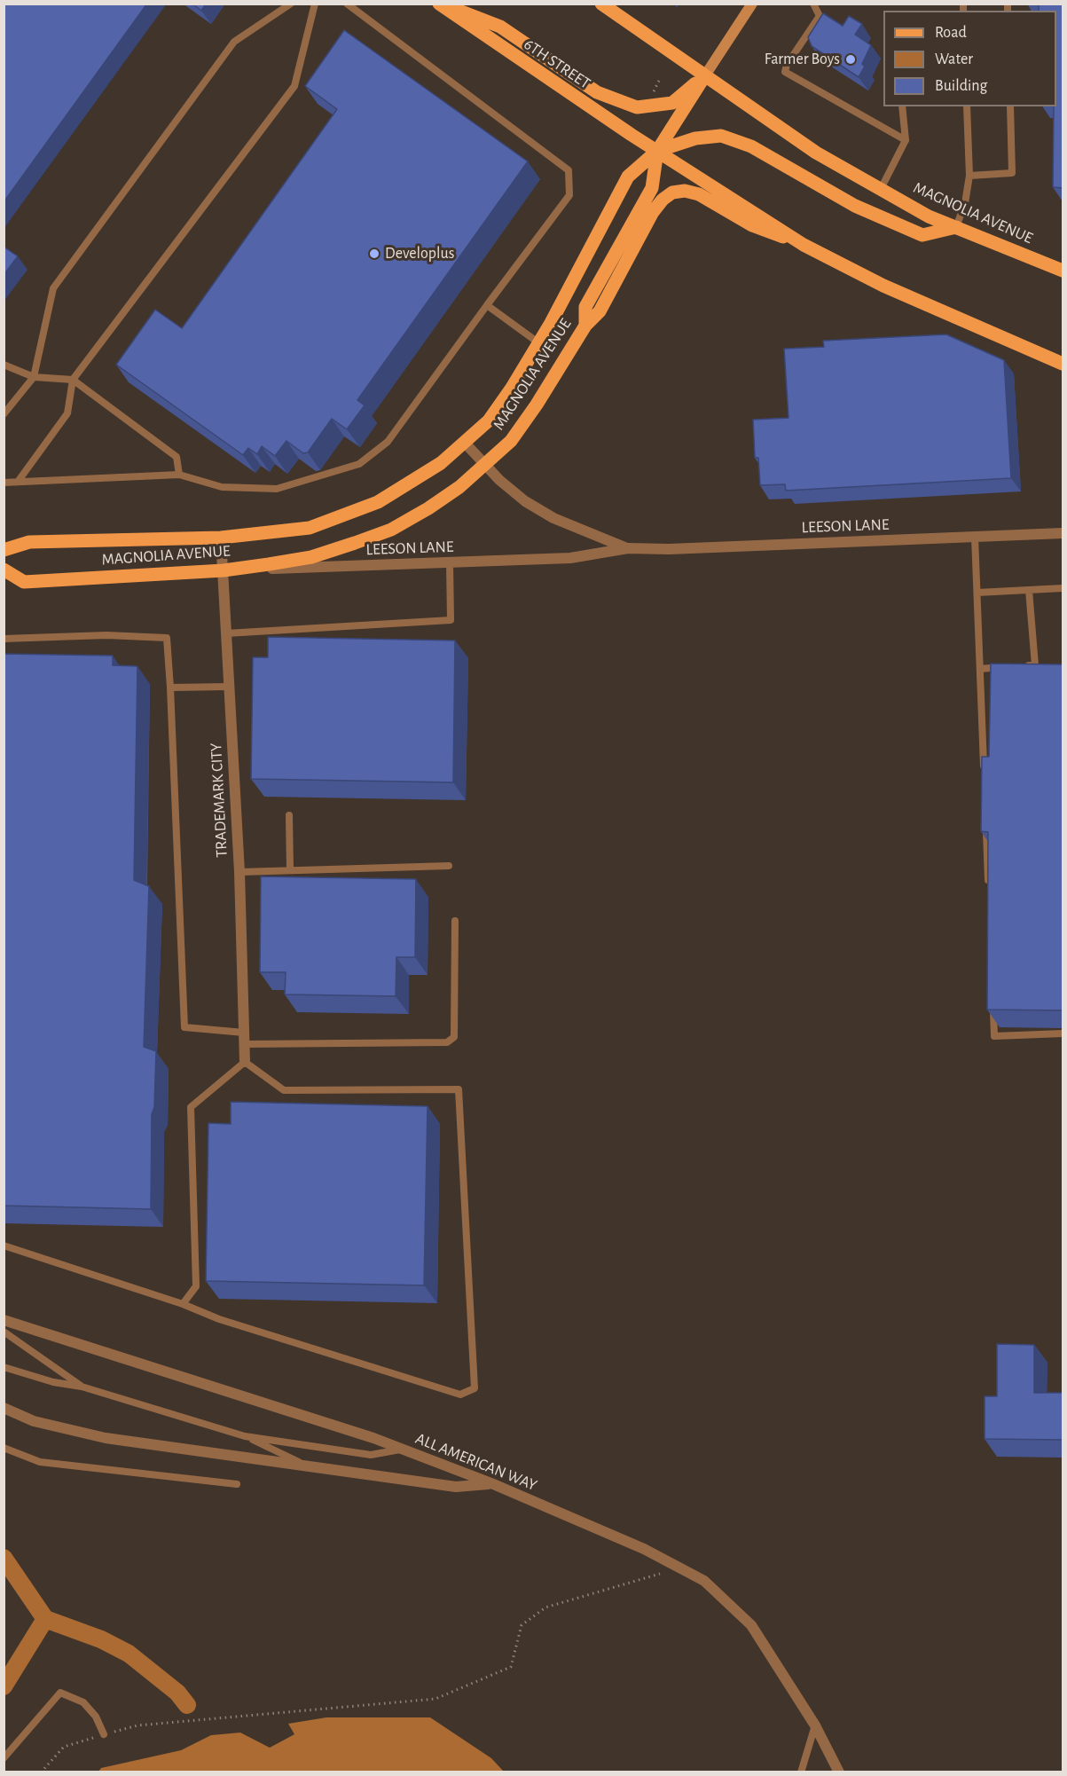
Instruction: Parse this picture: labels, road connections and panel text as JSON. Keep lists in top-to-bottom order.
{
  "streets": {
    "main road": ["6TH STREET", "MAGNOLIA AVENUE"],
    "street": ["LEESON LANE", "TRADEMARK CITY", "ALL AMERICAN WAY"]
  },
  "crossings": [
    ["6TH STREET", "MAGNOLIA AVENUE"],
    ["MAGNOLIA AVENUE", "LEESON LANE"],
    ["MAGNOLIA AVENUE", "TRADEMARK CITY"],
    ["LEESON LANE", "TRADEMARK CITY"]
  ],
  "places": ["Farmer Boys", "Developlus"],
  "legend": ["Road", "Water", "Building"]
}
